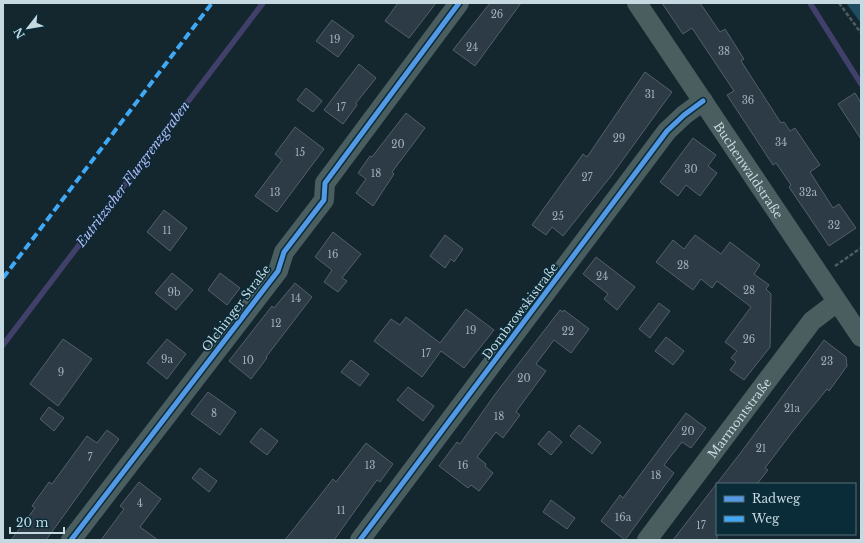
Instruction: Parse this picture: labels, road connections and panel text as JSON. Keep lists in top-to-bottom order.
{
  "streets": {
    "street": [
      "Buchenwaldstraße",
      "Olchinger Straße",
      "Dombrowskistraße",
      "Marmontstraße"
    ]
  },
  "crossings": [
    ["Buchenwaldstraße", "Dombrowskistraße"],
    ["Buchenwaldstraße", "Marmontstraße"]
  ],
  "water": ["Eutritzscher Flurgrenzgraben"],
  "house_numbers": [
    "26",
    "19",
    "24",
    "38",
    "31",
    "36",
    "17",
    "29",
    "34",
    "20",
    "15",
    "30",
    "18",
    "27",
    "13",
    "32a",
    "25",
    "32",
    "11",
    "16",
    "28",
    "24",
    "28",
    "9b",
    "14",
    "12",
    "19",
    "22",
    "26",
    "17",
    "9a",
    "10",
    "23",
    "9",
    "20",
    "21a",
    "8",
    "18",
    "20",
    "21",
    "7",
    "13",
    "16",
    "18",
    "4",
    "11",
    "16a",
    "17"
  ],
  "legend": ["Radweg", "Weg"],
  "scale_bar": "20 m",
  "north": "bottom left"
}
